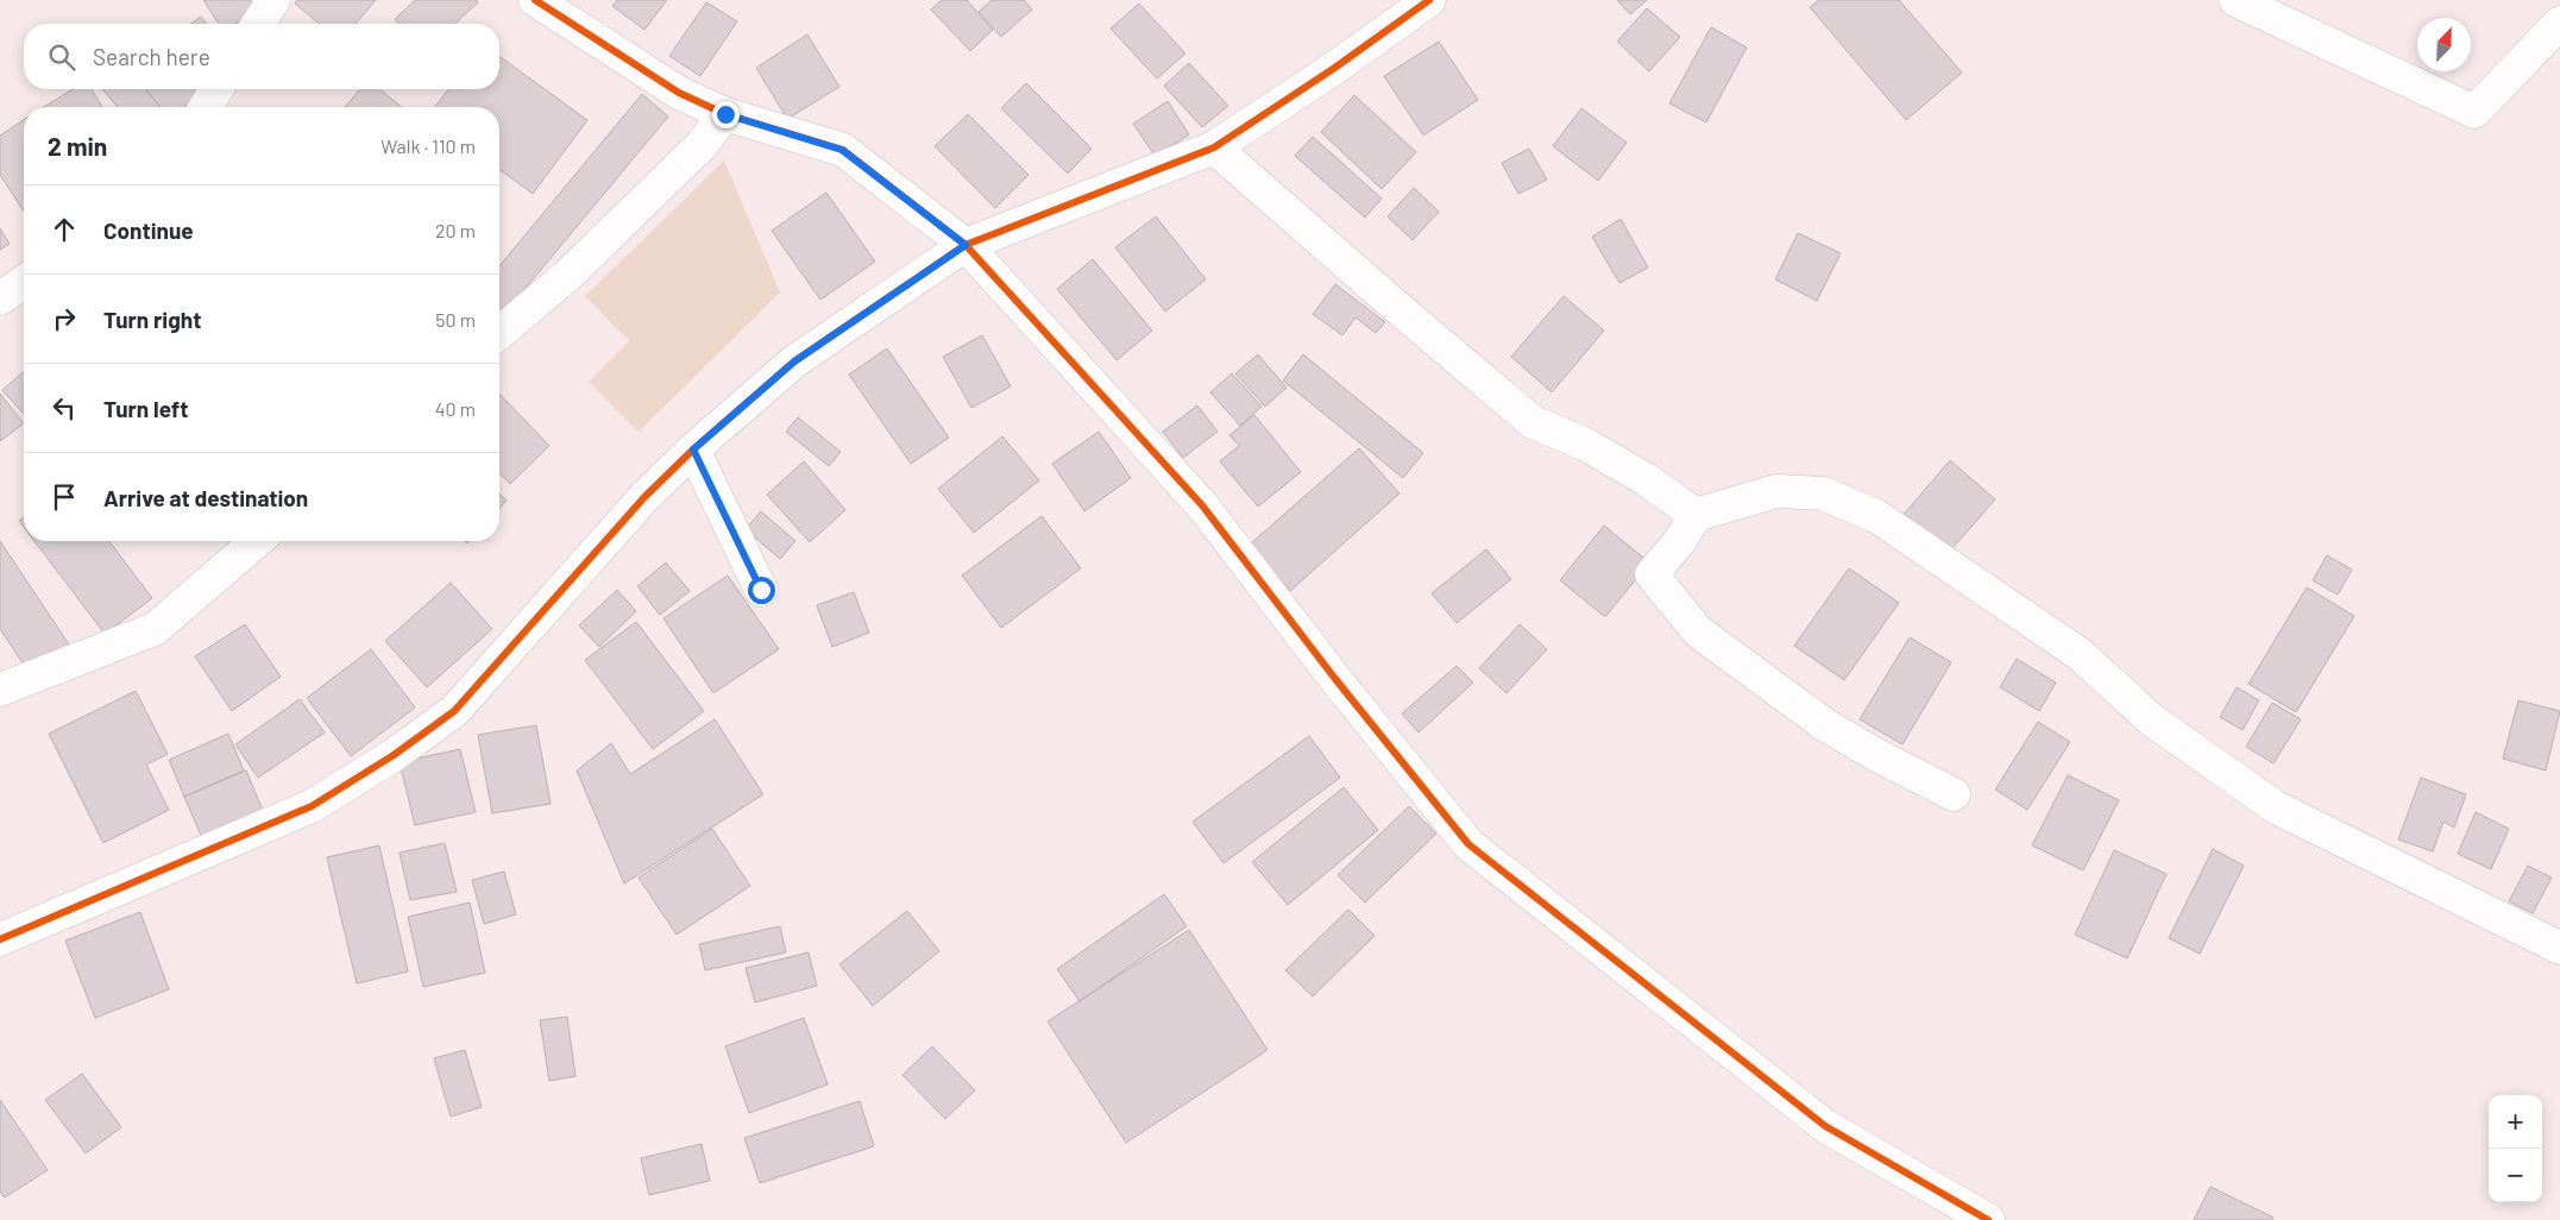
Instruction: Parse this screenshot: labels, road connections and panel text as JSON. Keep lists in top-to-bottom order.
{
  "north": "top right",
  "page": {
    "search": "Search here",
    "heading": ["2 min", "Walk · 110 m"],
    "list": [
      ["Continue", "20 m"],
      ["Turn right", "50 m"],
      ["Turn left", "40 m"],
      "Arrive at destination"
    ],
    "map_buttons": ["+", "−"]
  }
}
